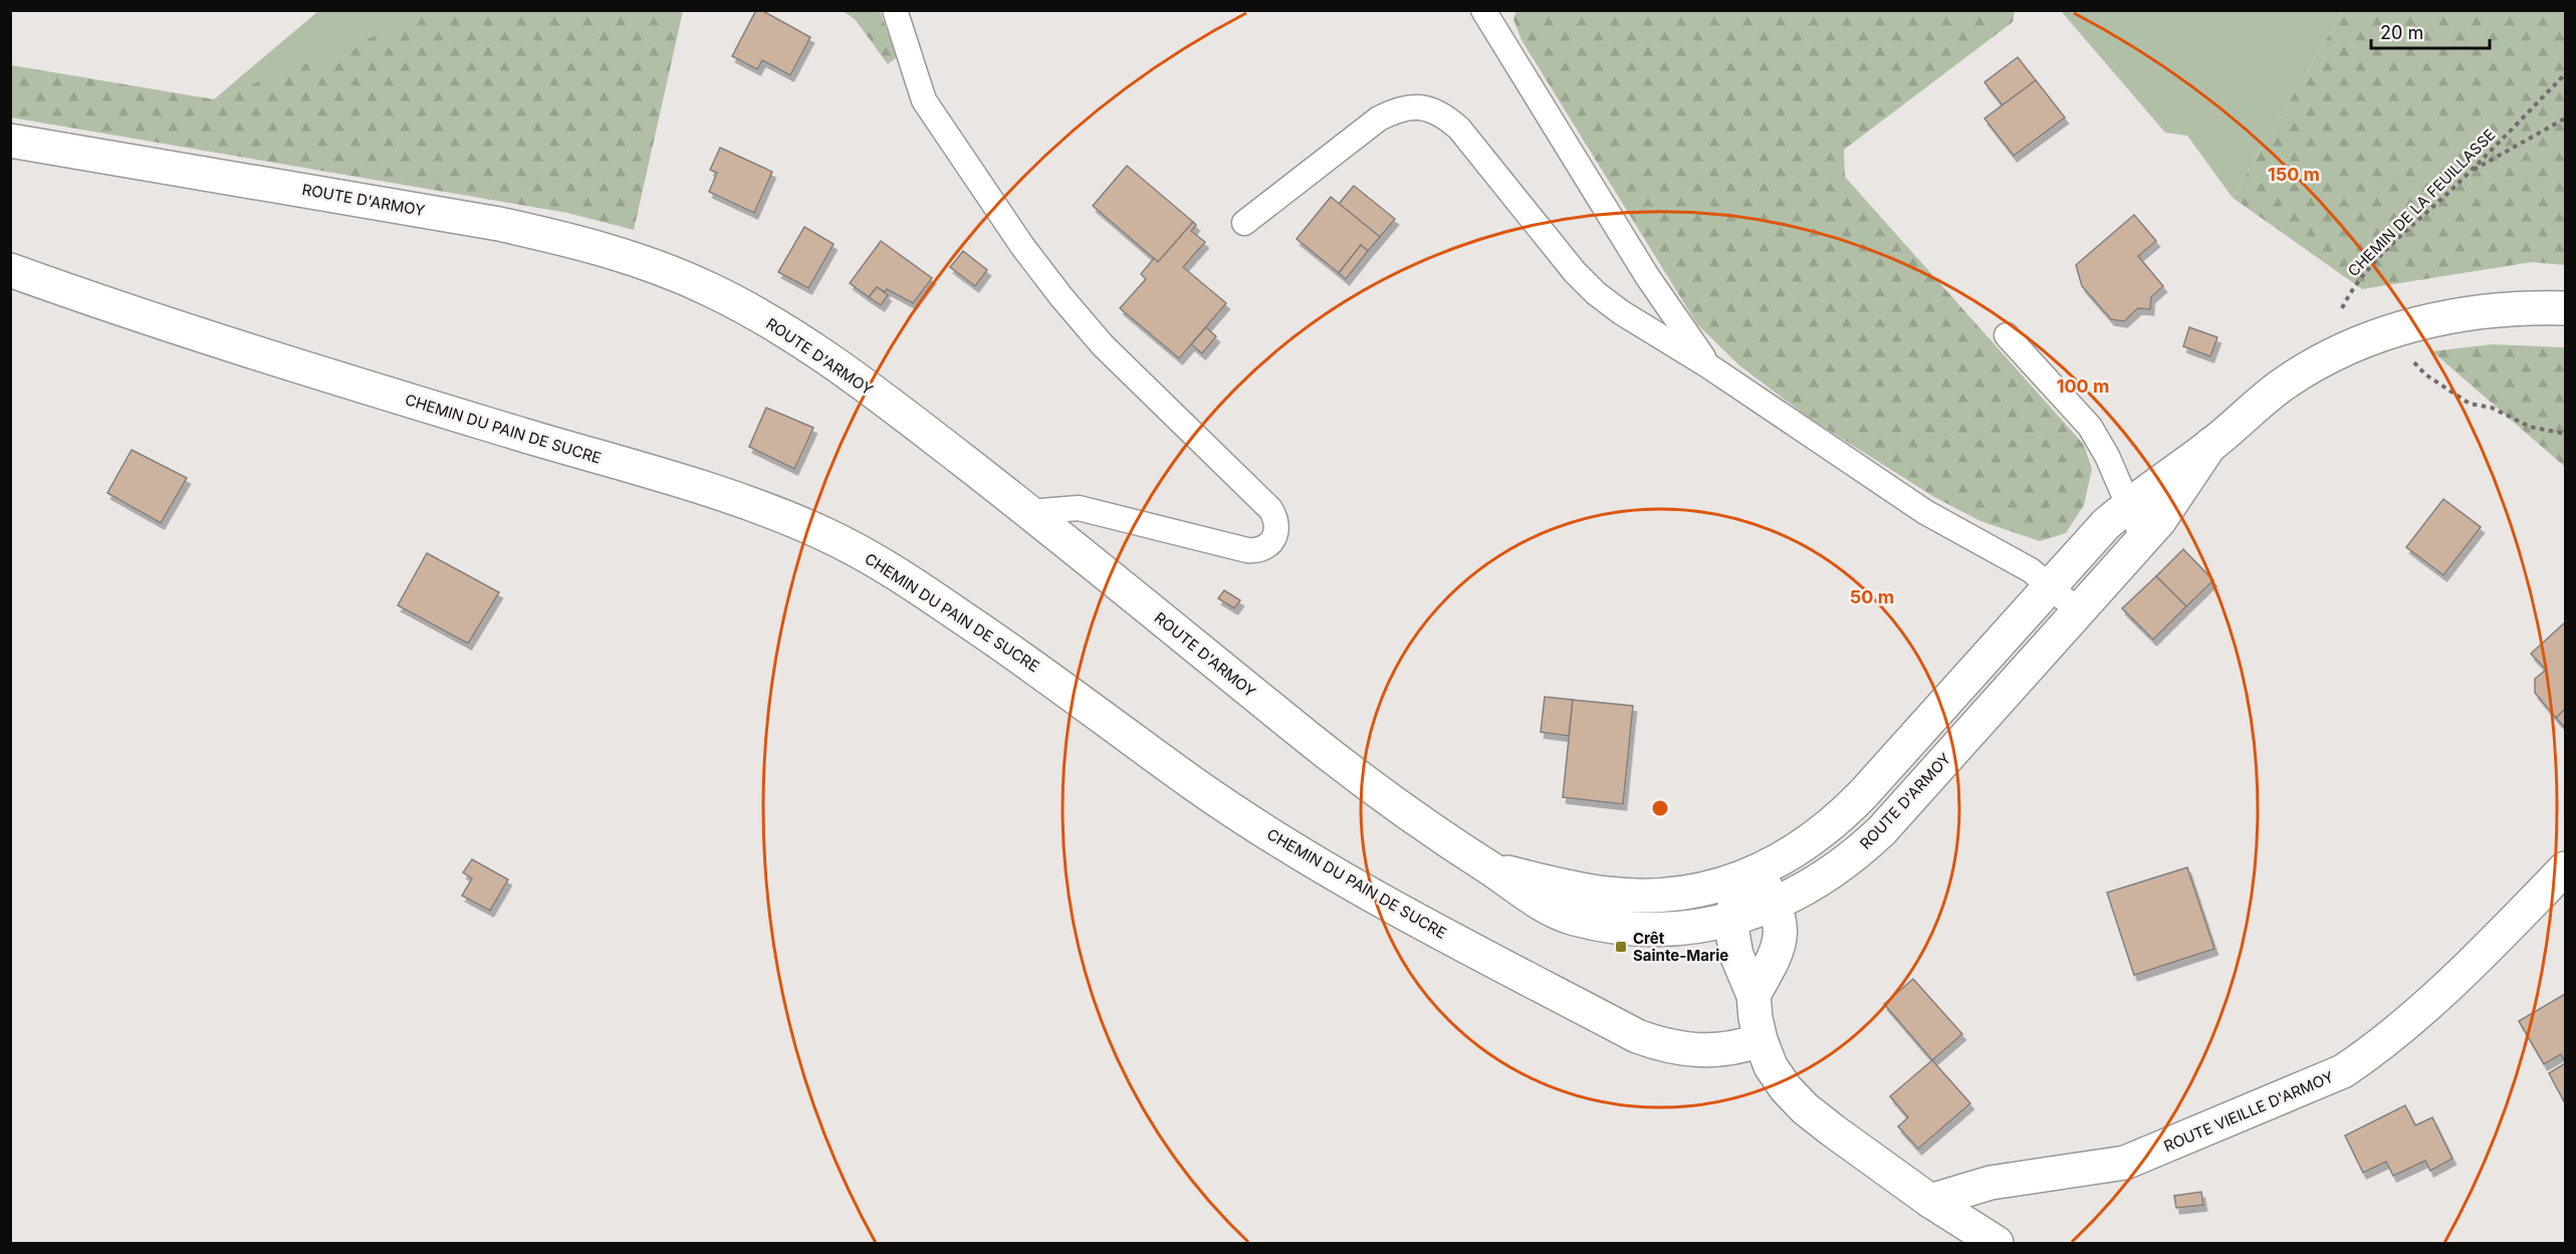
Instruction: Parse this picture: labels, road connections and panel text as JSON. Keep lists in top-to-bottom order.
{
  "streets": {
    "main road": ["ROUTE D'ARMOY", "CHEMIN DU PAIN DE SUCRE", "ROUTE VIEILLE D'ARMOY"],
    "path": ["CHEMIN DE LA FEUILLASSE"]
  },
  "places": {
    "transit": ["Crêt Sainte-Marie"]
  },
  "scale_bar": "20 m",
  "rings": ["150 m", "100 m", "50 m"]
}
